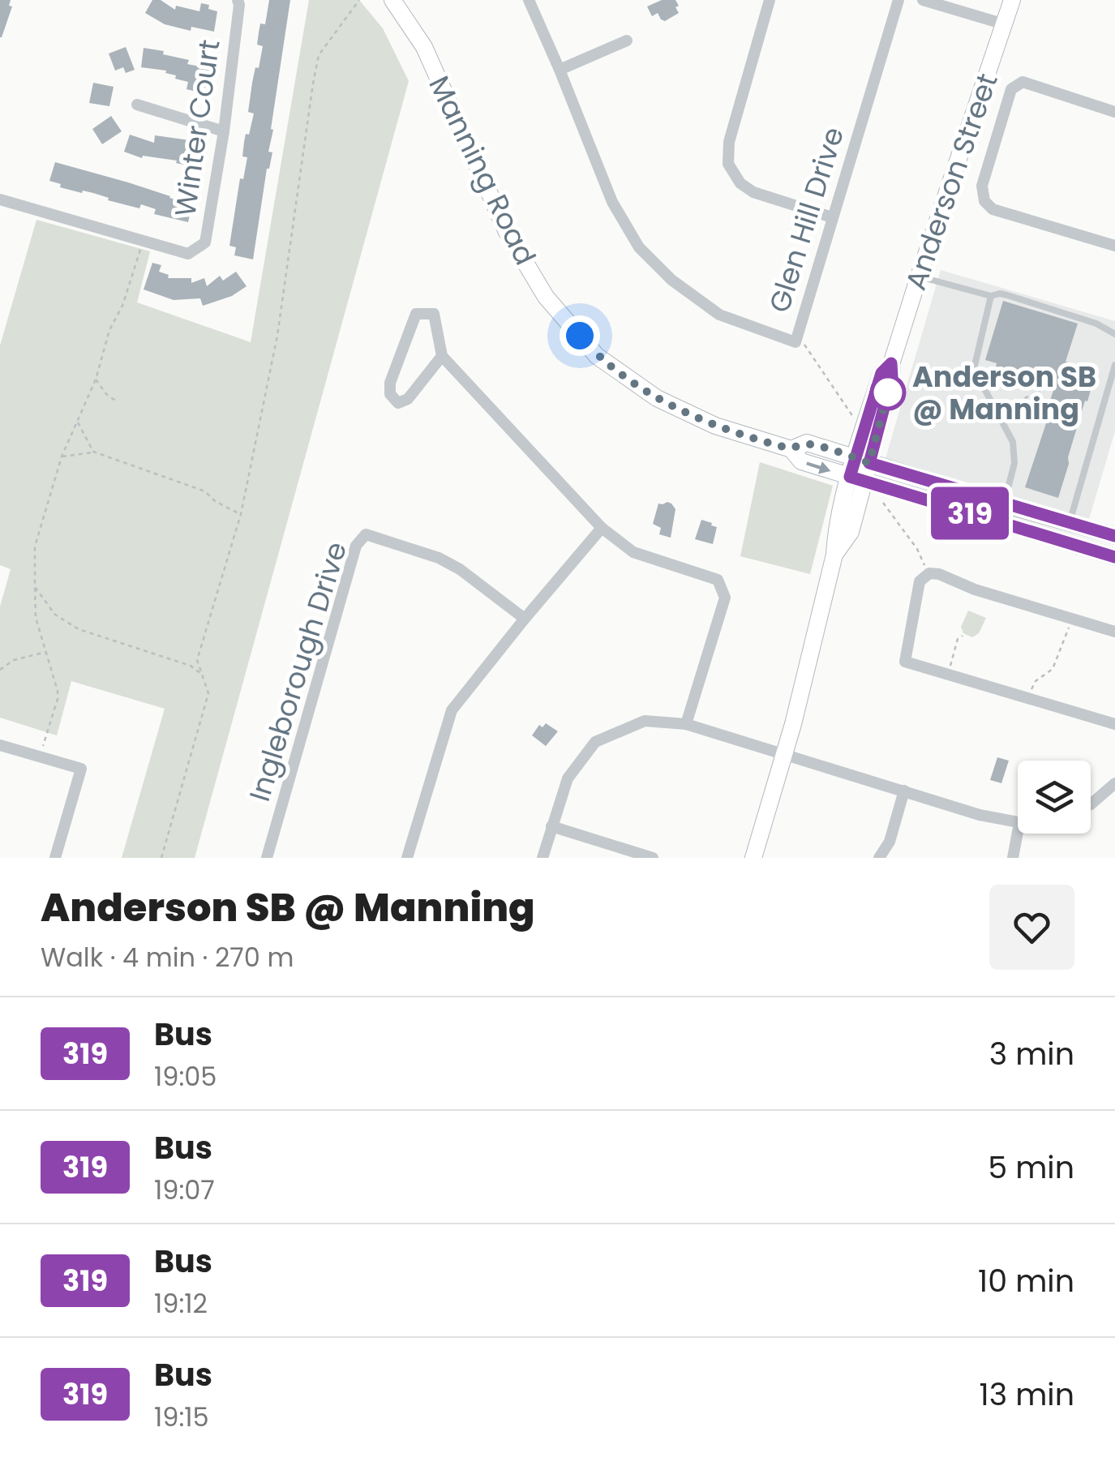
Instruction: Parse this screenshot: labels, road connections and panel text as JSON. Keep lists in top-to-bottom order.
{
  "streets": {
    "main road": ["Manning Road", "Anderson Street"],
    "street": ["Winter Court", "Glen Hill Drive", "Ingleborough Drive"]
  },
  "crossings": [
    ["Manning Road", "Anderson Street"]
  ],
  "places": ["Anderson SB @ Manning"],
  "lines": ["bus line 319"],
  "page": {
    "on_map": "319",
    "heading": ["Anderson SB @ Manning", "Walk · 4 min · 270 m"],
    "list": [
      {
        "mark": "319",
        "name": "Bus",
        "note": "19:05",
        "value": "3 min"
      },
      {
        "mark": "319",
        "name": "Bus",
        "note": "19:07",
        "value": "5 min"
      },
      {
        "mark": "319",
        "name": "Bus",
        "note": "19:12",
        "value": "10 min"
      },
      {
        "mark": "319",
        "name": "Bus",
        "note": "19:15",
        "value": "13 min"
      }
    ]
  }
}
